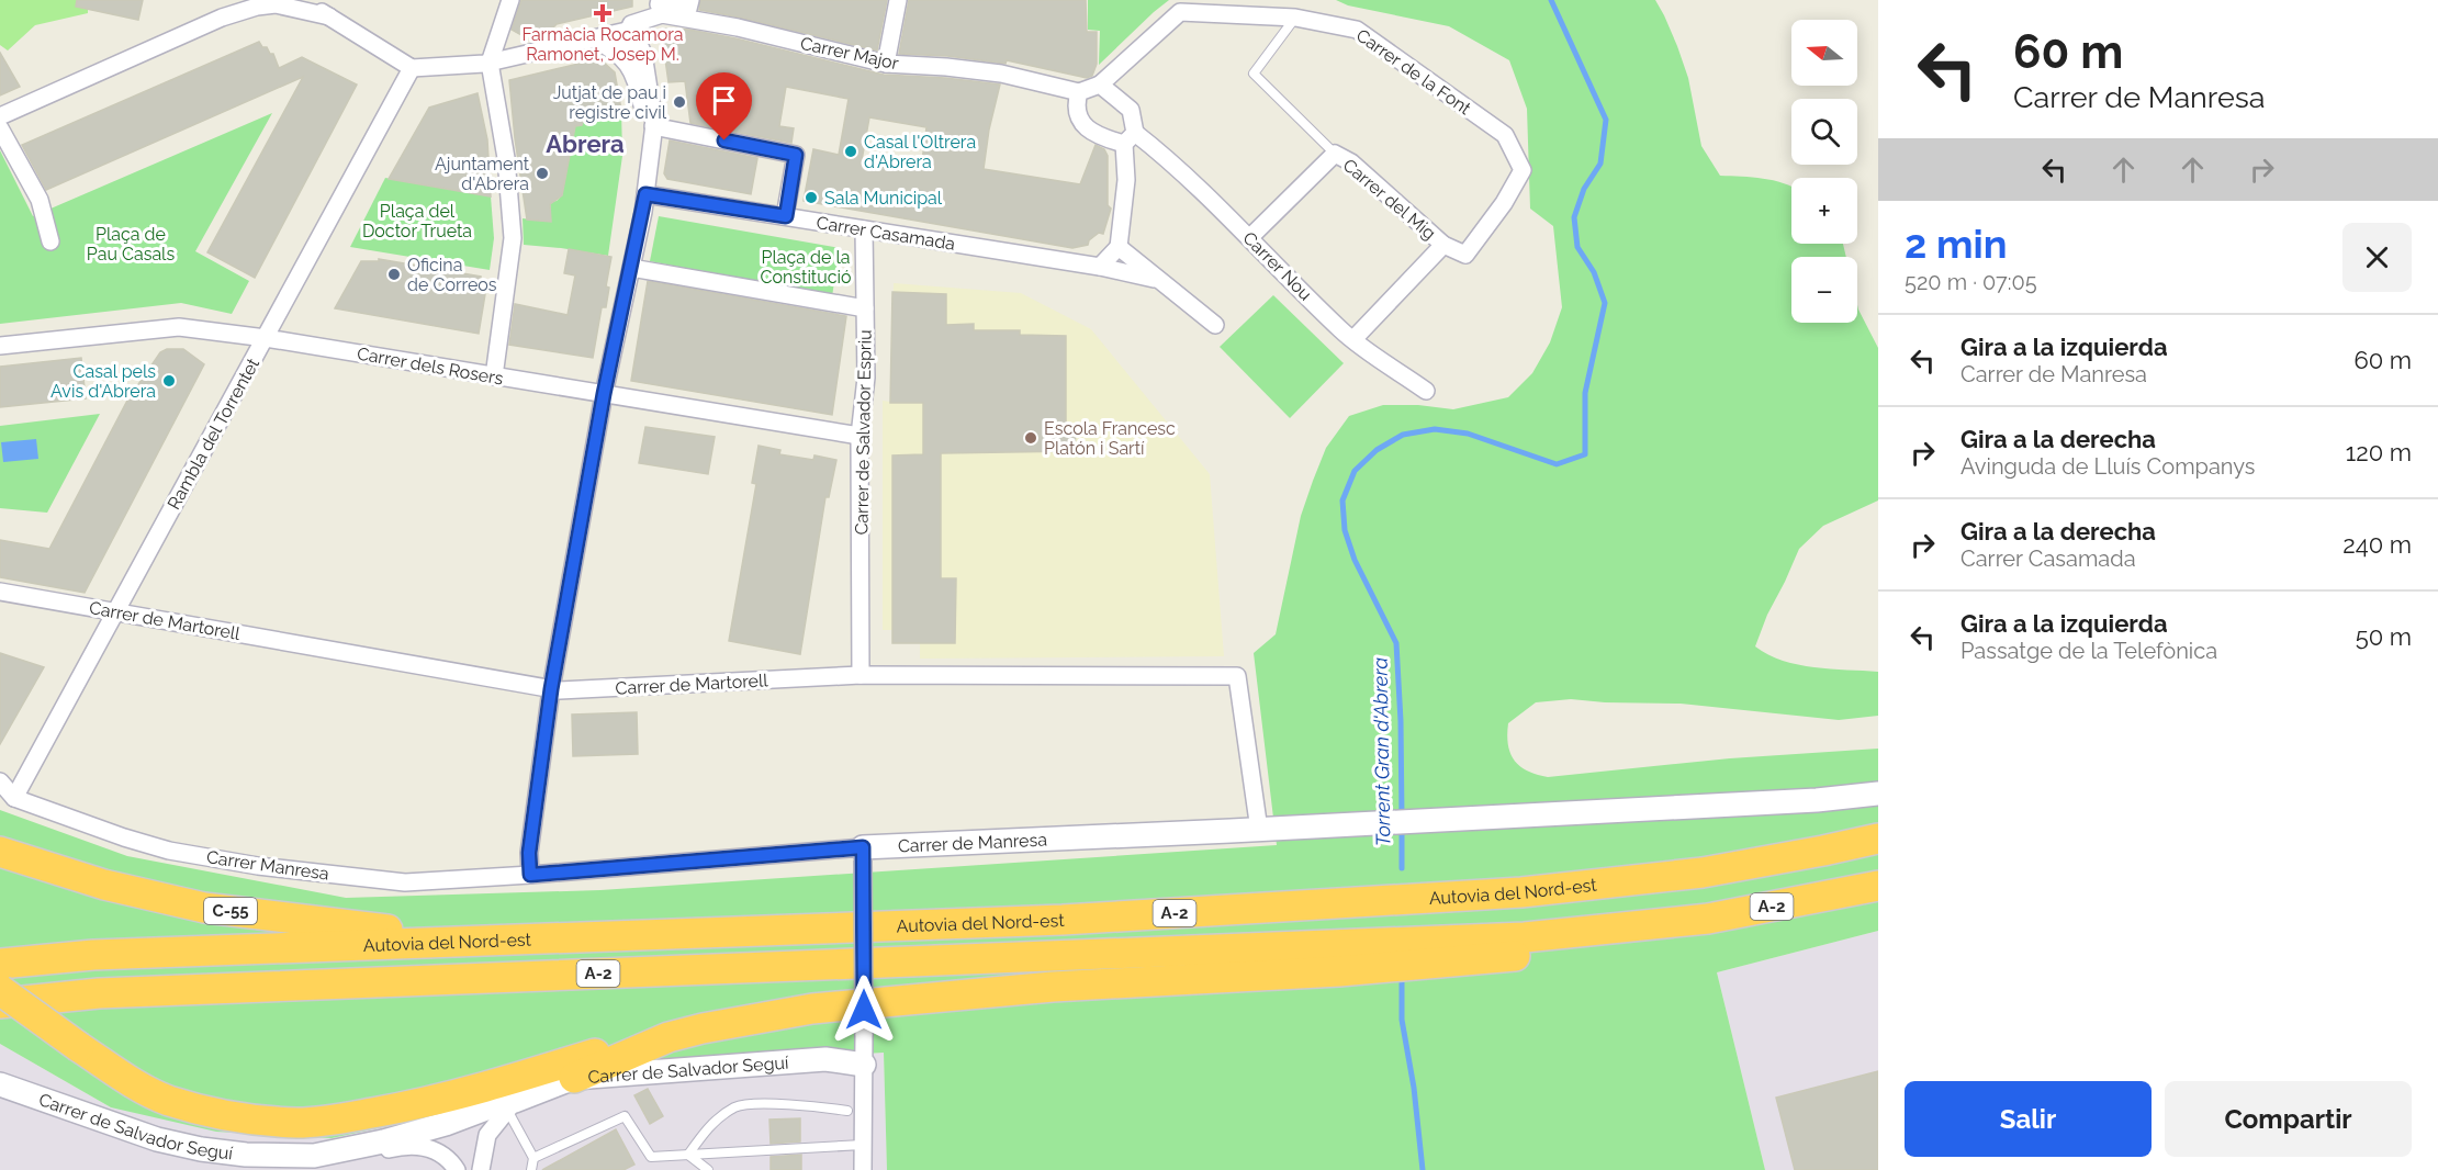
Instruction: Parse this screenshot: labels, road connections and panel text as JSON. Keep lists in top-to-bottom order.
{
  "streets": {
    "highway": ["Autovia del Nord-est", "A-2", "C-55"],
    "street": [
      "Carrer Major",
      "Carrer de la Font",
      "Carrer del Mig",
      "Carrer Casamada",
      "Carrer Nou",
      "Carrer dels Rosers",
      "Carrer de Salvador Espriu",
      "Rambla del Torrentet",
      "Carrer de Martorell",
      "Carrer de Manresa",
      "Carrer Manresa",
      "Carrer de Salvador Seguí"
    ]
  },
  "crossings": [
    ["Carrer Major", "Carrer de la Font"],
    ["Carrer Major", "Carrer Nou"],
    ["Carrer Major", "Rambla del Torrentet"],
    ["Carrer de la Font", "Carrer del Mig"],
    ["Carrer de la Font", "Carrer Nou"],
    ["Carrer Casamada", "Carrer de Salvador Espriu"],
    ["Carrer dels Rosers", "Carrer de Salvador Espriu"],
    ["Carrer dels Rosers", "Rambla del Torrentet"],
    ["Carrer de Salvador Espriu", "Carrer de Martorell"],
    ["Rambla del Torrentet", "Carrer de Martorell"],
    ["Rambla del Torrentet", "Carrer Manresa"],
    ["Carrer de Martorell", "Carrer de Manresa"],
    ["Carrer de Manresa", "Carrer Manresa"],
    ["Autovia del Nord-est", "C-55"]
  ],
  "districts": ["Abrera"],
  "water": ["Torrent Gran d'Abrera"],
  "parks": ["Plaça del Doctor Trueta", "Plaça de Pau Casals", "Plaça de la Constitució"],
  "places": {
    "health": ["Farmàcia Rocamora Ramonet, Josep M."],
    "other": [
      "Jutjat de pau i registre civil",
      "Casal l'Oltrera d'Abrera",
      "Ajuntament d'Abrera",
      "Sala Municipal",
      "Oficina de Correos",
      "Casal pels Avis d'Abrera",
      "Escola Francesc Platón i Sartí"
    ]
  },
  "north": "left",
  "page": {
    "turn": ["60 m", "Carrer de Manresa"],
    "map_buttons": ["+", "−"],
    "heading": ["2 min", "520 m · 07:05"],
    "list": [
      {
        "name": "Gira a la izquierda",
        "note": "Carrer de Manresa",
        "value": "60 m"
      },
      {
        "name": "Gira a la derecha",
        "note": "Avinguda de Lluís Companys",
        "value": "120 m"
      },
      {
        "name": "Gira a la derecha",
        "note": "Carrer Casamada",
        "value": "240 m"
      },
      {
        "name": "Gira a la izquierda",
        "note": "Passatge de la Telefònica",
        "value": "50 m"
      }
    ],
    "buttons": ["Salir", "Compartir"]
  }
}
